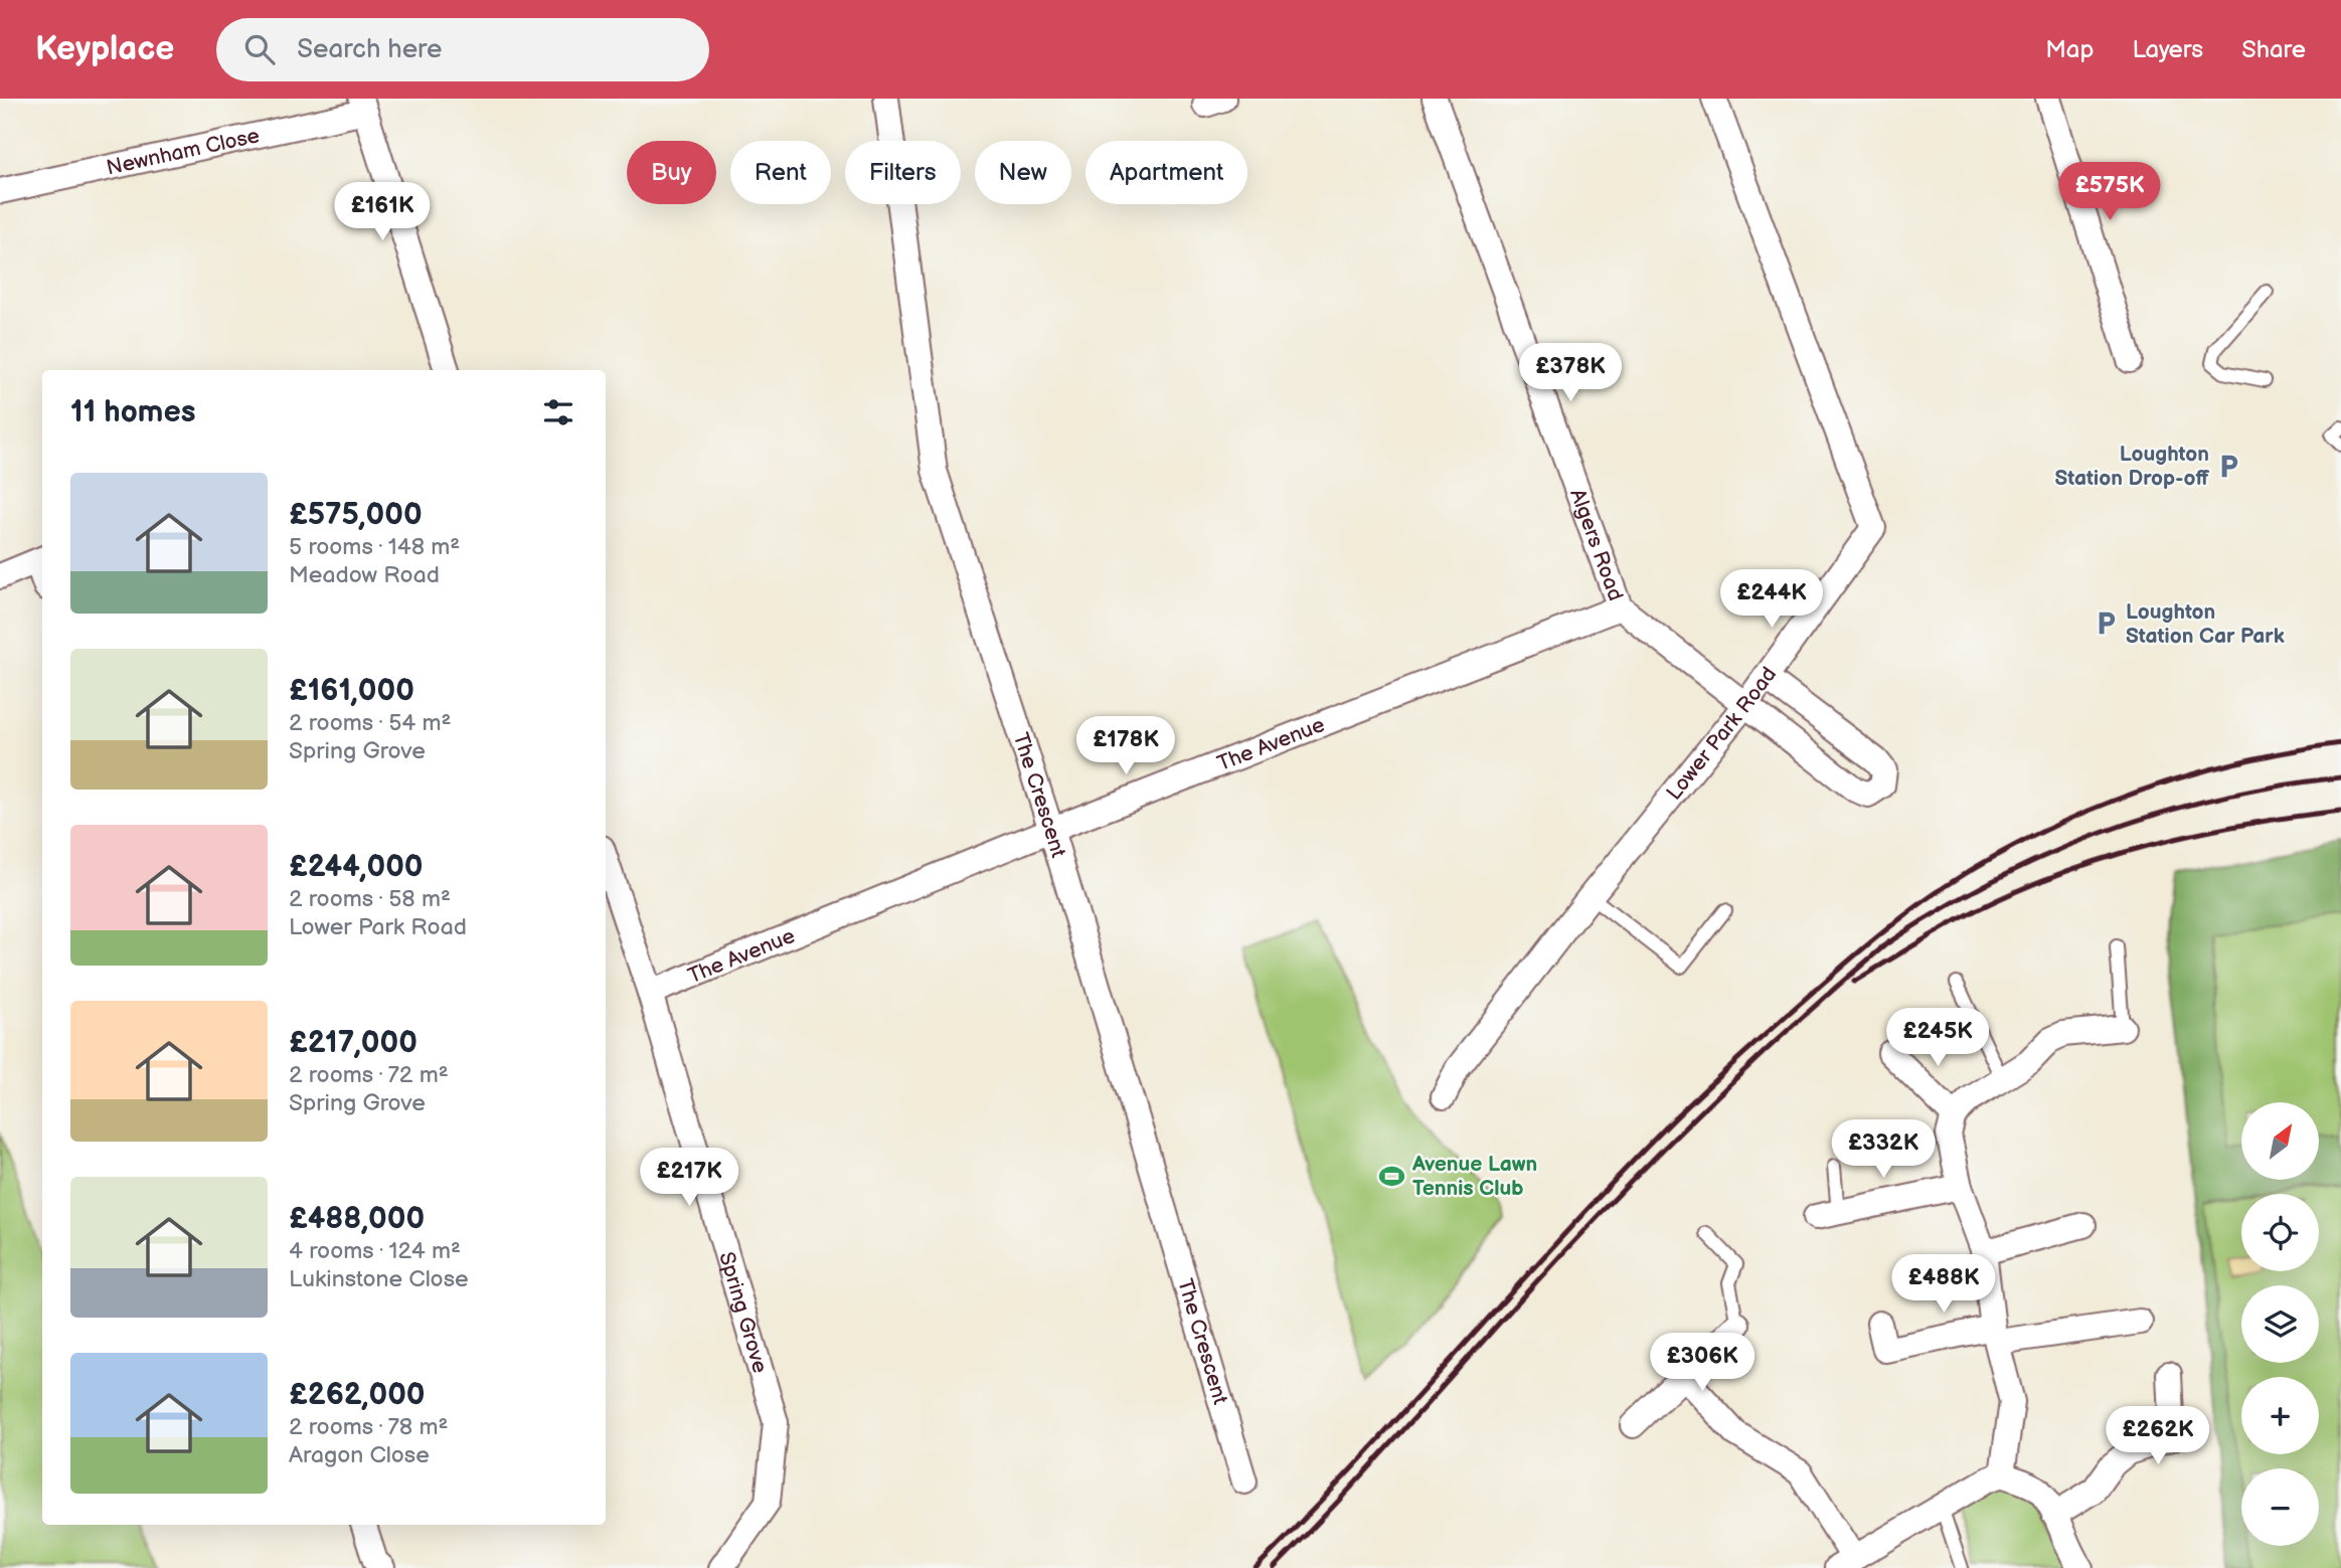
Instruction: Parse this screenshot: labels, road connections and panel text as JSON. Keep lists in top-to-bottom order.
{
  "streets": {
    "street": [
      "Newnham Close",
      "Algers Road",
      "Lower Park Road",
      "The Avenue",
      "The Crescent",
      "Spring Grove"
    ]
  },
  "crossings": [
    ["Algers Road", "Lower Park Road"],
    ["Algers Road", "The Avenue"],
    ["The Avenue", "The Crescent"],
    ["The Avenue", "Spring Grove"]
  ],
  "places": {
    "parking": ["Loughton Station Drop-off", "Loughton Station Car Park"],
    "sports": ["Avenue Lawn Tennis Club"]
  },
  "north": "top right",
  "page": {
    "header": "Keyplace",
    "search": "Search here",
    "nav": ["Map", "Layers", "Share"],
    "chip": [
      "Buy",
      "Rent",
      "Filters",
      "New",
      "Apartment"
    ],
    "price": [
      "£575K",
      "£161K",
      "£378K",
      "£244K",
      "£178K",
      "£245K",
      "£332K",
      "£217K",
      "£488K",
      "£306K",
      "£262K"
    ],
    "heading": "11 homes",
    "list": [
      {
        "name": "£575,000",
        "note": "5 rooms · 148 m² · Meadow Road"
      },
      {
        "name": "£161,000",
        "note": "2 rooms · 54 m² · Spring Grove"
      },
      {
        "name": "£244,000",
        "note": "2 rooms · 58 m² · Lower Park Road"
      },
      {
        "name": "£217,000",
        "note": "2 rooms · 72 m² · Spring Grove"
      },
      {
        "name": "£488,000",
        "note": "4 rooms · 124 m² · Lukinstone Close"
      },
      {
        "name": "£262,000",
        "note": "2 rooms · 78 m² · Aragon Close"
      }
    ],
    "map_buttons": ["+", "−"]
  }
}
